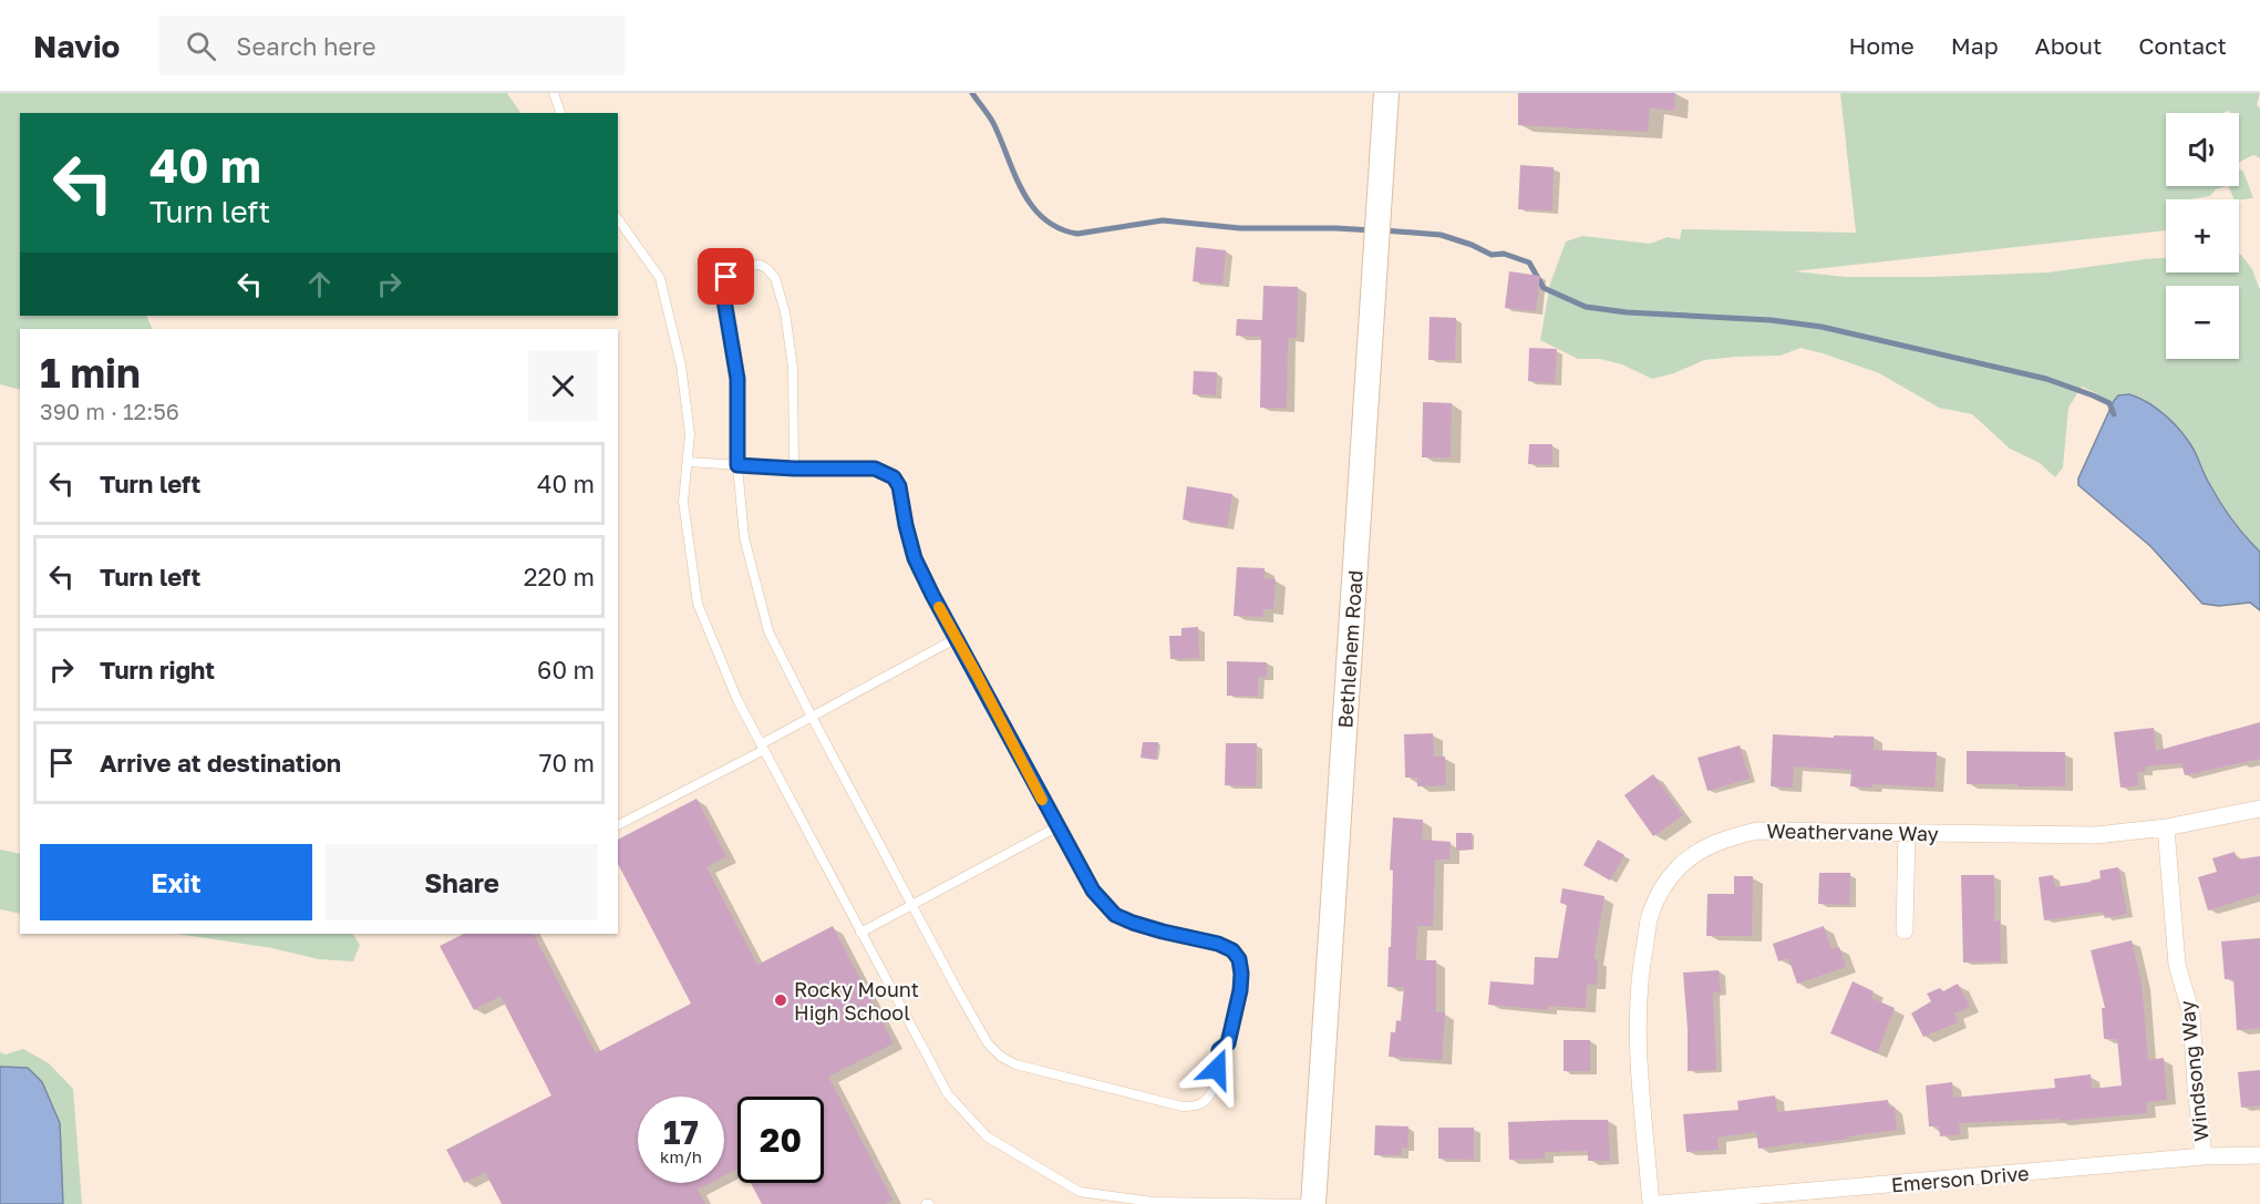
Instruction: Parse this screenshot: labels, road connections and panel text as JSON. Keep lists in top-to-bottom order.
{
  "streets": {
    "main road": ["Bethlehem Road"],
    "street": ["Weathervane Way", "Windsong Way", "Emerson Drive"]
  },
  "crossings": [
    ["Weathervane Way", "Windsong Way"],
    ["Windsong Way", "Emerson Drive"]
  ],
  "places": ["Rocky Mount High School"],
  "page": {
    "header": "Navio",
    "search": "Search here",
    "nav": [
      "Home",
      "Map",
      "About",
      "Contact"
    ],
    "map_buttons": ["+", "−"],
    "turn": ["40 m", "Turn left"],
    "heading": ["1 min", "390 m · 12:56"],
    "list": [
      {
        "name": "Turn left",
        "value": "40 m"
      },
      {
        "name": "Turn left",
        "value": "220 m"
      },
      {
        "name": "Turn right",
        "value": "60 m"
      },
      {
        "name": "Arrive at destination",
        "value": "70 m"
      }
    ],
    "buttons": ["Exit", "Share"],
    "speed": "17 km/h",
    "limit": "20"
  }
}
